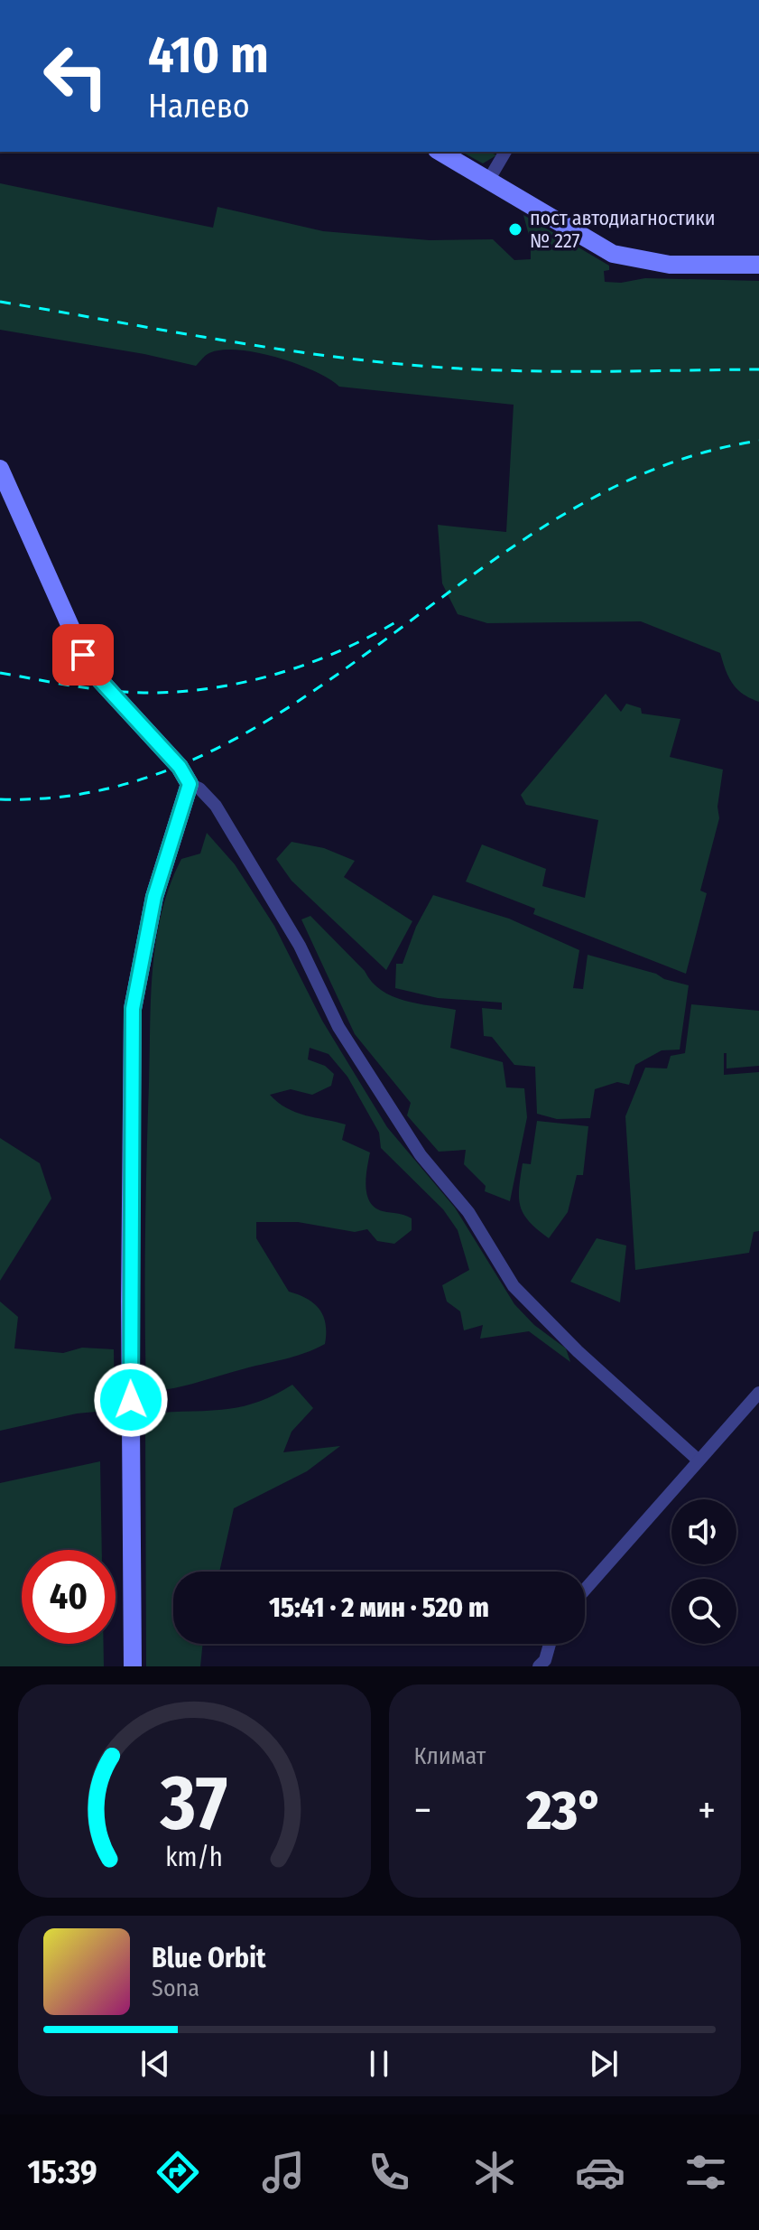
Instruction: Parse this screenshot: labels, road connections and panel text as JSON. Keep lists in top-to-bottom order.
{
  "places": ["пост автодиагностики № 227"],
  "page": {
    "turn": ["410 m", "Налево"],
    "limit": "40",
    "trip": "15:41 · 2 мин · 520 m",
    "tile": "Климат",
    "heat": ["−", "23°", "+"],
    "song": ["Blue Orbit", "Sona"],
    "tabs": "15:39",
    "gauge": ["37", "km/h"]
  }
}
